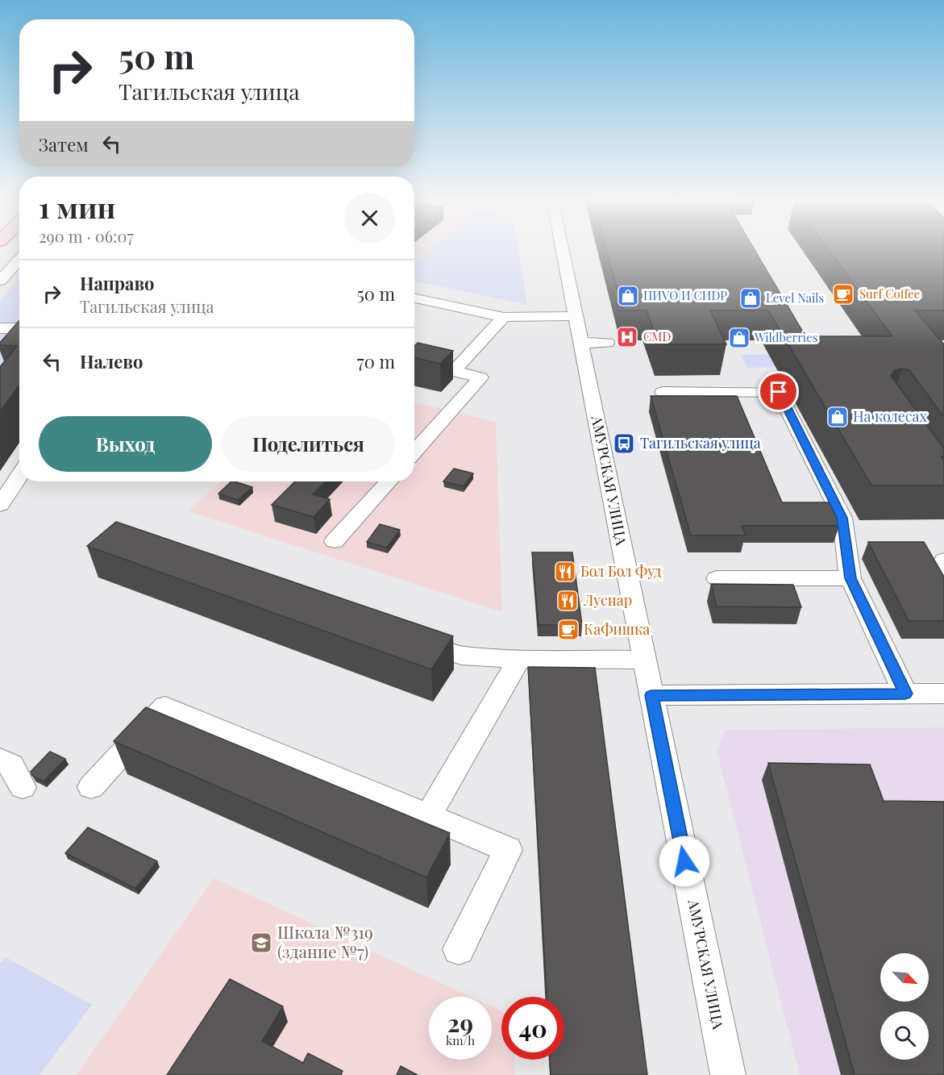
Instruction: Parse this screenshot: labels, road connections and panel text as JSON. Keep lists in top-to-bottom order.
{
  "streets": {
    "street": ["АМУРСКАЯ УЛИЦА"]
  },
  "places": {
    "cafe": ["Surf Coffee", "КаФишка"],
    "shop": [
      "ПИVO И СИDР",
      "Level Nails",
      "Wildberries",
      "На колесах"
    ],
    "hospital": ["CMD"],
    "bus stop": ["Тагильская улица"],
    "restaurant": ["Бол Бол Фуд", "Луснар"],
    "school or university": ["Школа №319 (здание №7)"]
  },
  "north": "bottom right",
  "page": {
    "turn": ["50 m", "Тагильская улица"],
    "then": "Затем",
    "heading": ["1 мин", "290 m · 06:07"],
    "list": [
      {
        "name": "Направо",
        "note": "Тагильская улица",
        "value": "50 m"
      },
      {
        "name": "Налево",
        "value": "70 m"
      }
    ],
    "buttons": ["Выход", "Поделиться"],
    "speed": "29 km/h",
    "limit": "40"
  }
}
